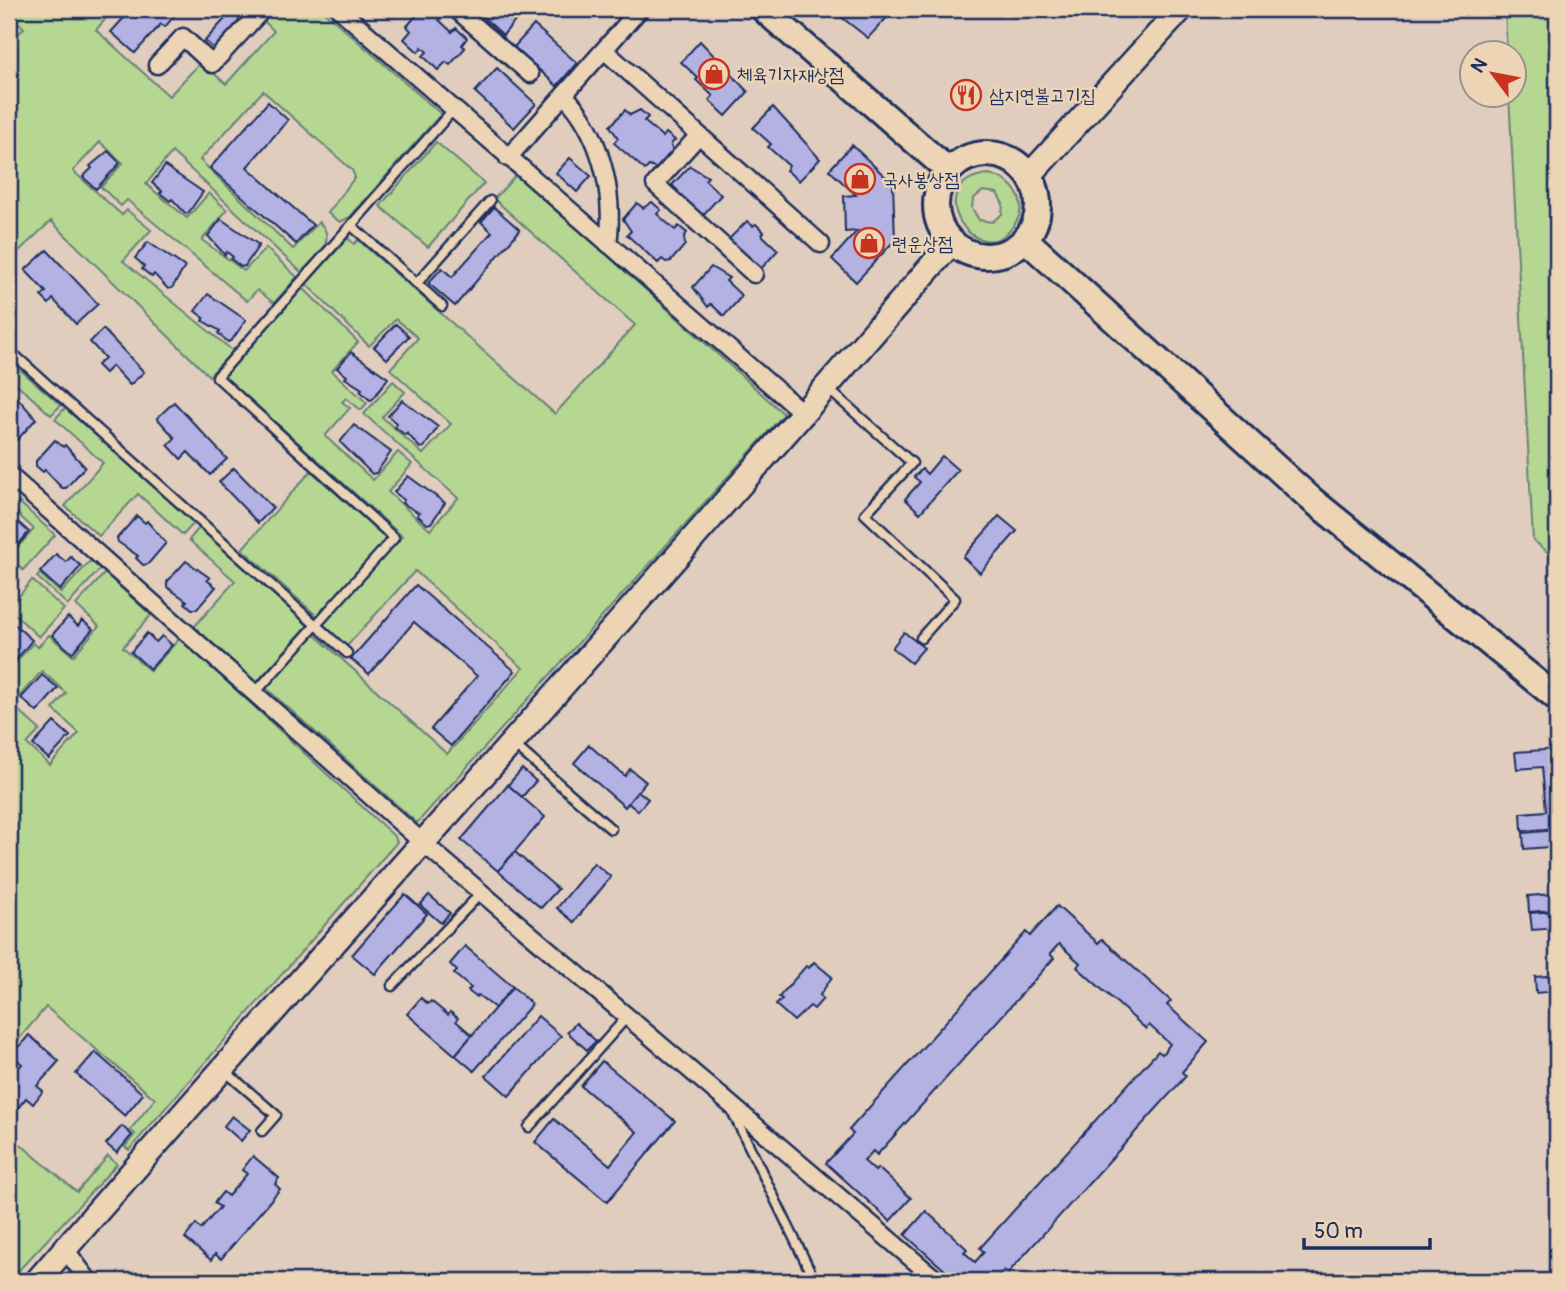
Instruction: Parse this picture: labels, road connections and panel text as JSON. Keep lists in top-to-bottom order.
{
  "places": {
    "shop": ["체육기자재상점", "국사봉상점", "련운상점"],
    "restaurant": ["삼지연불고기집"]
  },
  "scale_bar": "50 m",
  "north": "top left"
}
